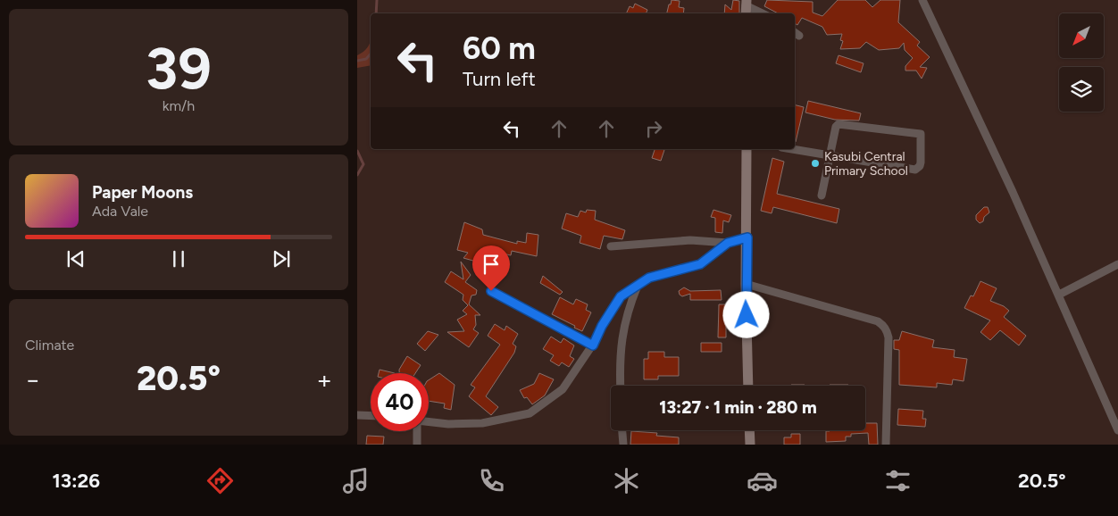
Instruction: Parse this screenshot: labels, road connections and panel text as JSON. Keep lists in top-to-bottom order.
{
  "places": ["Kasubi Central Primary School"],
  "north": "bottom left",
  "page": {
    "tile": [
      ["39", "km/h"],
      "Climate"
    ],
    "turn": ["60 m", "Turn left"],
    "song": ["Paper Moons", "Ada Vale"],
    "heat": ["−", "20.5°", "+"],
    "limit": "40",
    "trip": "13:27 · 1 min · 280 m",
    "tabs": ["13:26", "20.5°"]
  }
}
